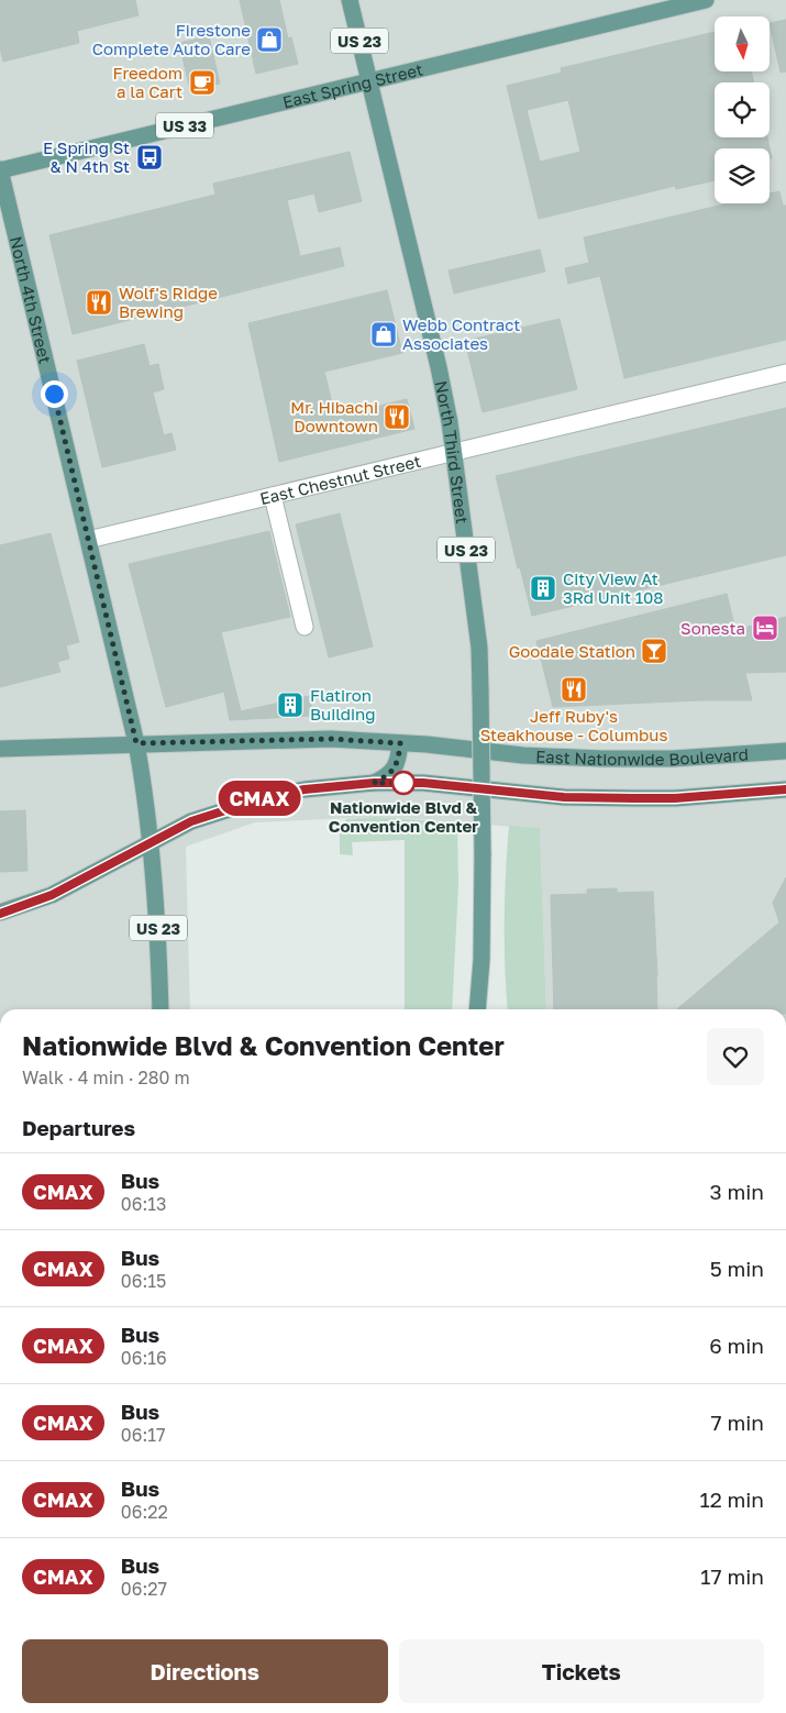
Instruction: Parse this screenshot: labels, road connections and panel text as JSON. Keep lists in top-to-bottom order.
{
  "streets": {
    "main road": [
      "US 23",
      "East Spring Street",
      "US 33",
      "North 4th Street",
      "North Third Street",
      "East Nationwide Boulevard"
    ],
    "street": ["East Chestnut Street"]
  },
  "crossings": [
    ["East Spring Street", "North 4th Street"],
    ["East Spring Street", "North Third Street"],
    ["North 4th Street", "East Chestnut Street"],
    ["North 4th Street", "East Nationwide Boulevard"],
    ["North Third Street", "East Chestnut Street"]
  ],
  "places": {
    "shop": ["Firestone Complete Auto Care", "Webb Contract Associates"],
    "cafe": ["Freedom a la Cart"],
    "bus stop": ["E Spring St & N 4th St"],
    "restaurant": ["Wolf's Ridge Brewing", "Mr. Hibachi Downtown", "Jeff Ruby's Steakhouse - Columbus"],
    "building": ["City View At 3Rd Unit 108", "Flatiron Building"],
    "hotel": ["Sonesta"],
    "bar": ["Goodale Station"],
    "other": ["Nationwide Blvd & Convention Center"]
  },
  "lines": ["bus line CMAX"],
  "north": "bottom",
  "page": {
    "on_map": "CMAX",
    "heading": [
      ["Nationwide Blvd & Convention Center", "Walk · 4 min · 280 m"],
      "Departures"
    ],
    "list": [
      {
        "mark": "CMAX",
        "name": "Bus",
        "note": "06:13",
        "value": "3 min"
      },
      {
        "mark": "CMAX",
        "name": "Bus",
        "note": "06:15",
        "value": "5 min"
      },
      {
        "mark": "CMAX",
        "name": "Bus",
        "note": "06:16",
        "value": "6 min"
      },
      {
        "mark": "CMAX",
        "name": "Bus",
        "note": "06:17",
        "value": "7 min"
      },
      {
        "mark": "CMAX",
        "name": "Bus",
        "note": "06:22",
        "value": "12 min"
      },
      {
        "mark": "CMAX",
        "name": "Bus",
        "note": "06:27",
        "value": "17 min"
      }
    ],
    "buttons": ["Directions", "Tickets"]
  }
}
